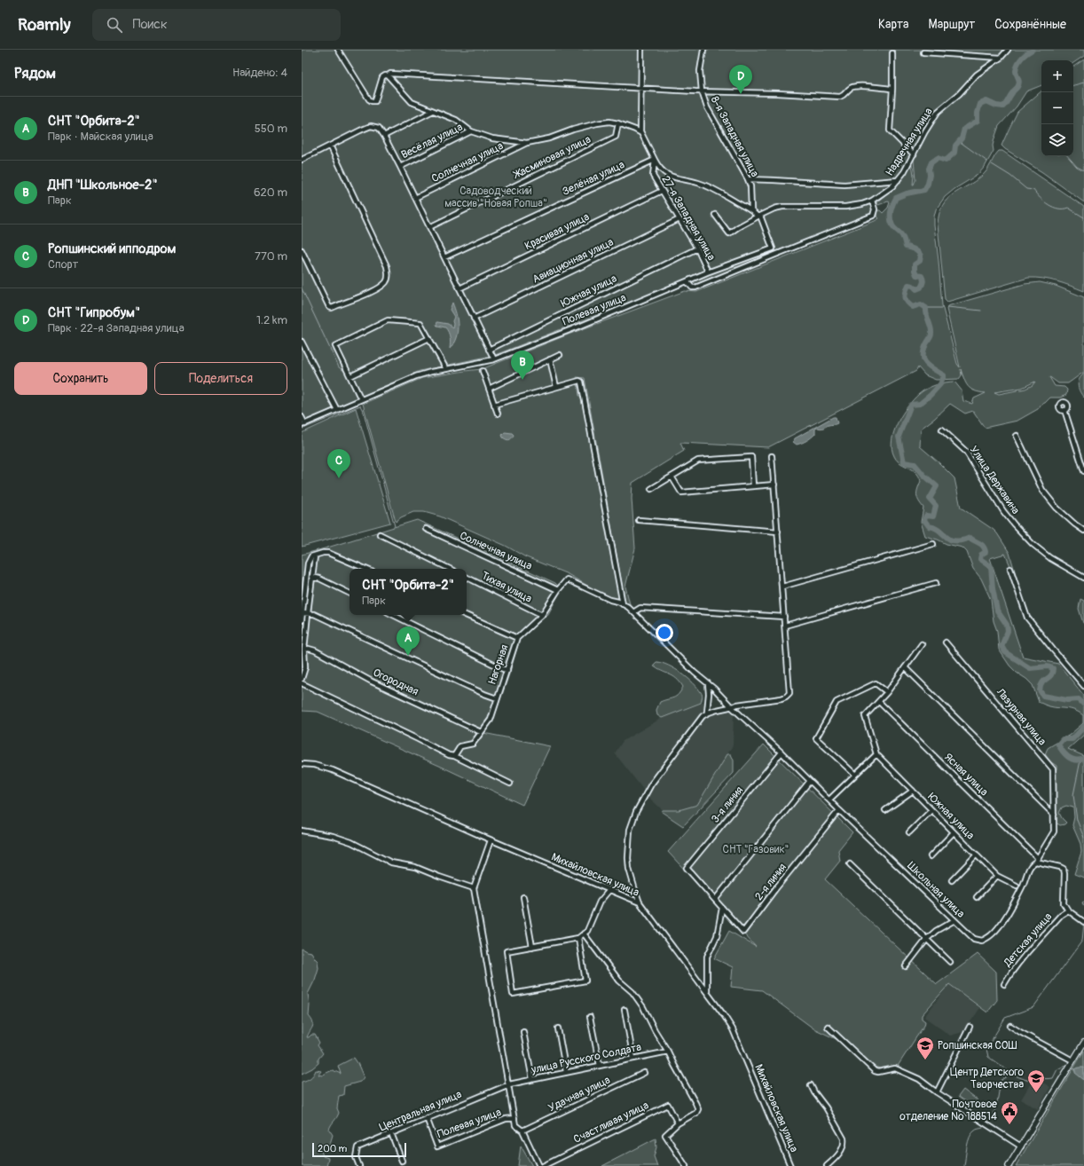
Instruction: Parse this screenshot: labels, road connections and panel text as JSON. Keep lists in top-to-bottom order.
{
  "streets": {
    "street": [
      "8-я Западная улица",
      "Весёлая улица",
      "Надречная улица",
      "Жасминовая улица",
      "Солнечная улица",
      "Зелёная улица",
      "27-я Западная улица",
      "Красивая улица",
      "Авиационная улица",
      "Южная улица",
      "Полевая улица",
      "Улица Державина",
      "Тихая улица",
      "Нагорная",
      "Огородная",
      "Лазурная улица",
      "Ясная улица",
      "3-я линия",
      "Михайловская улица",
      "2-я линия",
      "Школьная улица",
      "Детская улица",
      "улица Русского Солдата",
      "Удачная улица",
      "Центральная улица",
      "Счастливая улица"
    ]
  },
  "crossings": [
    ["Солнечная улица", "Нагорная"],
    ["Зелёная улица", "27-я Западная улица"],
    ["27-я Западная улица", "Красивая улица"],
    ["27-я Западная улица", "Авиационная улица"],
    ["27-я Западная улица", "Южная улица"],
    ["27-я Западная улица", "Полевая улица"],
    ["Полевая улица", "Центральная улица"],
    ["Тихая улица", "Нагорная"],
    ["Нагорная", "Огородная"],
    ["Нагорная", "Школьная улица"],
    ["Лазурная улица", "Ясная улица"],
    ["Лазурная улица", "Школьная улица"],
    ["Ясная улица", "Школьная улица"],
    ["3-я линия", "Школьная улица"],
    ["2-я линия", "Школьная улица"],
    ["улица Русского Солдата", "Центральная улица"]
  ],
  "parks": ["Садоводческий массив \"Новая Ропша\"", "СНТ \"Газовик\""],
  "places": {
    "school or university": ["Ропшинская СОШ", "Центр Детского Творчества"],
    "public building": ["Почтовое отделение № 188514"]
  },
  "scale_bar": "200 m",
  "page": {
    "header": "Roamly",
    "search": "Поиск",
    "nav": ["Карта", "Маршрут", "Сохранённые"],
    "heading": ["Рядом", "Найдено: 4"],
    "map_buttons": ["+", "−"],
    "pins": [
      "D",
      "B",
      "C",
      "A"
    ],
    "list": [
      {
        "mark": "A",
        "name": "СНТ \"Орбита-2\"",
        "note": "Парк · Майская улица",
        "value": "550 m"
      },
      {
        "mark": "B",
        "name": "ДНП \"Школьное-2\"",
        "note": "Парк",
        "value": "620 m"
      },
      {
        "mark": "C",
        "name": "Ропшинский ипподром",
        "note": "Спорт",
        "value": "770 m"
      },
      {
        "mark": "D",
        "name": "СНТ \"Гипробум\"",
        "note": "Парк · 22-я Западная улица",
        "value": "1.2 km"
      }
    ],
    "buttons": ["Сохранить", "Поделиться"],
    "popup": ["СНТ \"Орбита-2\"", "Парк"],
    "scale": "200 m"
  }
}
